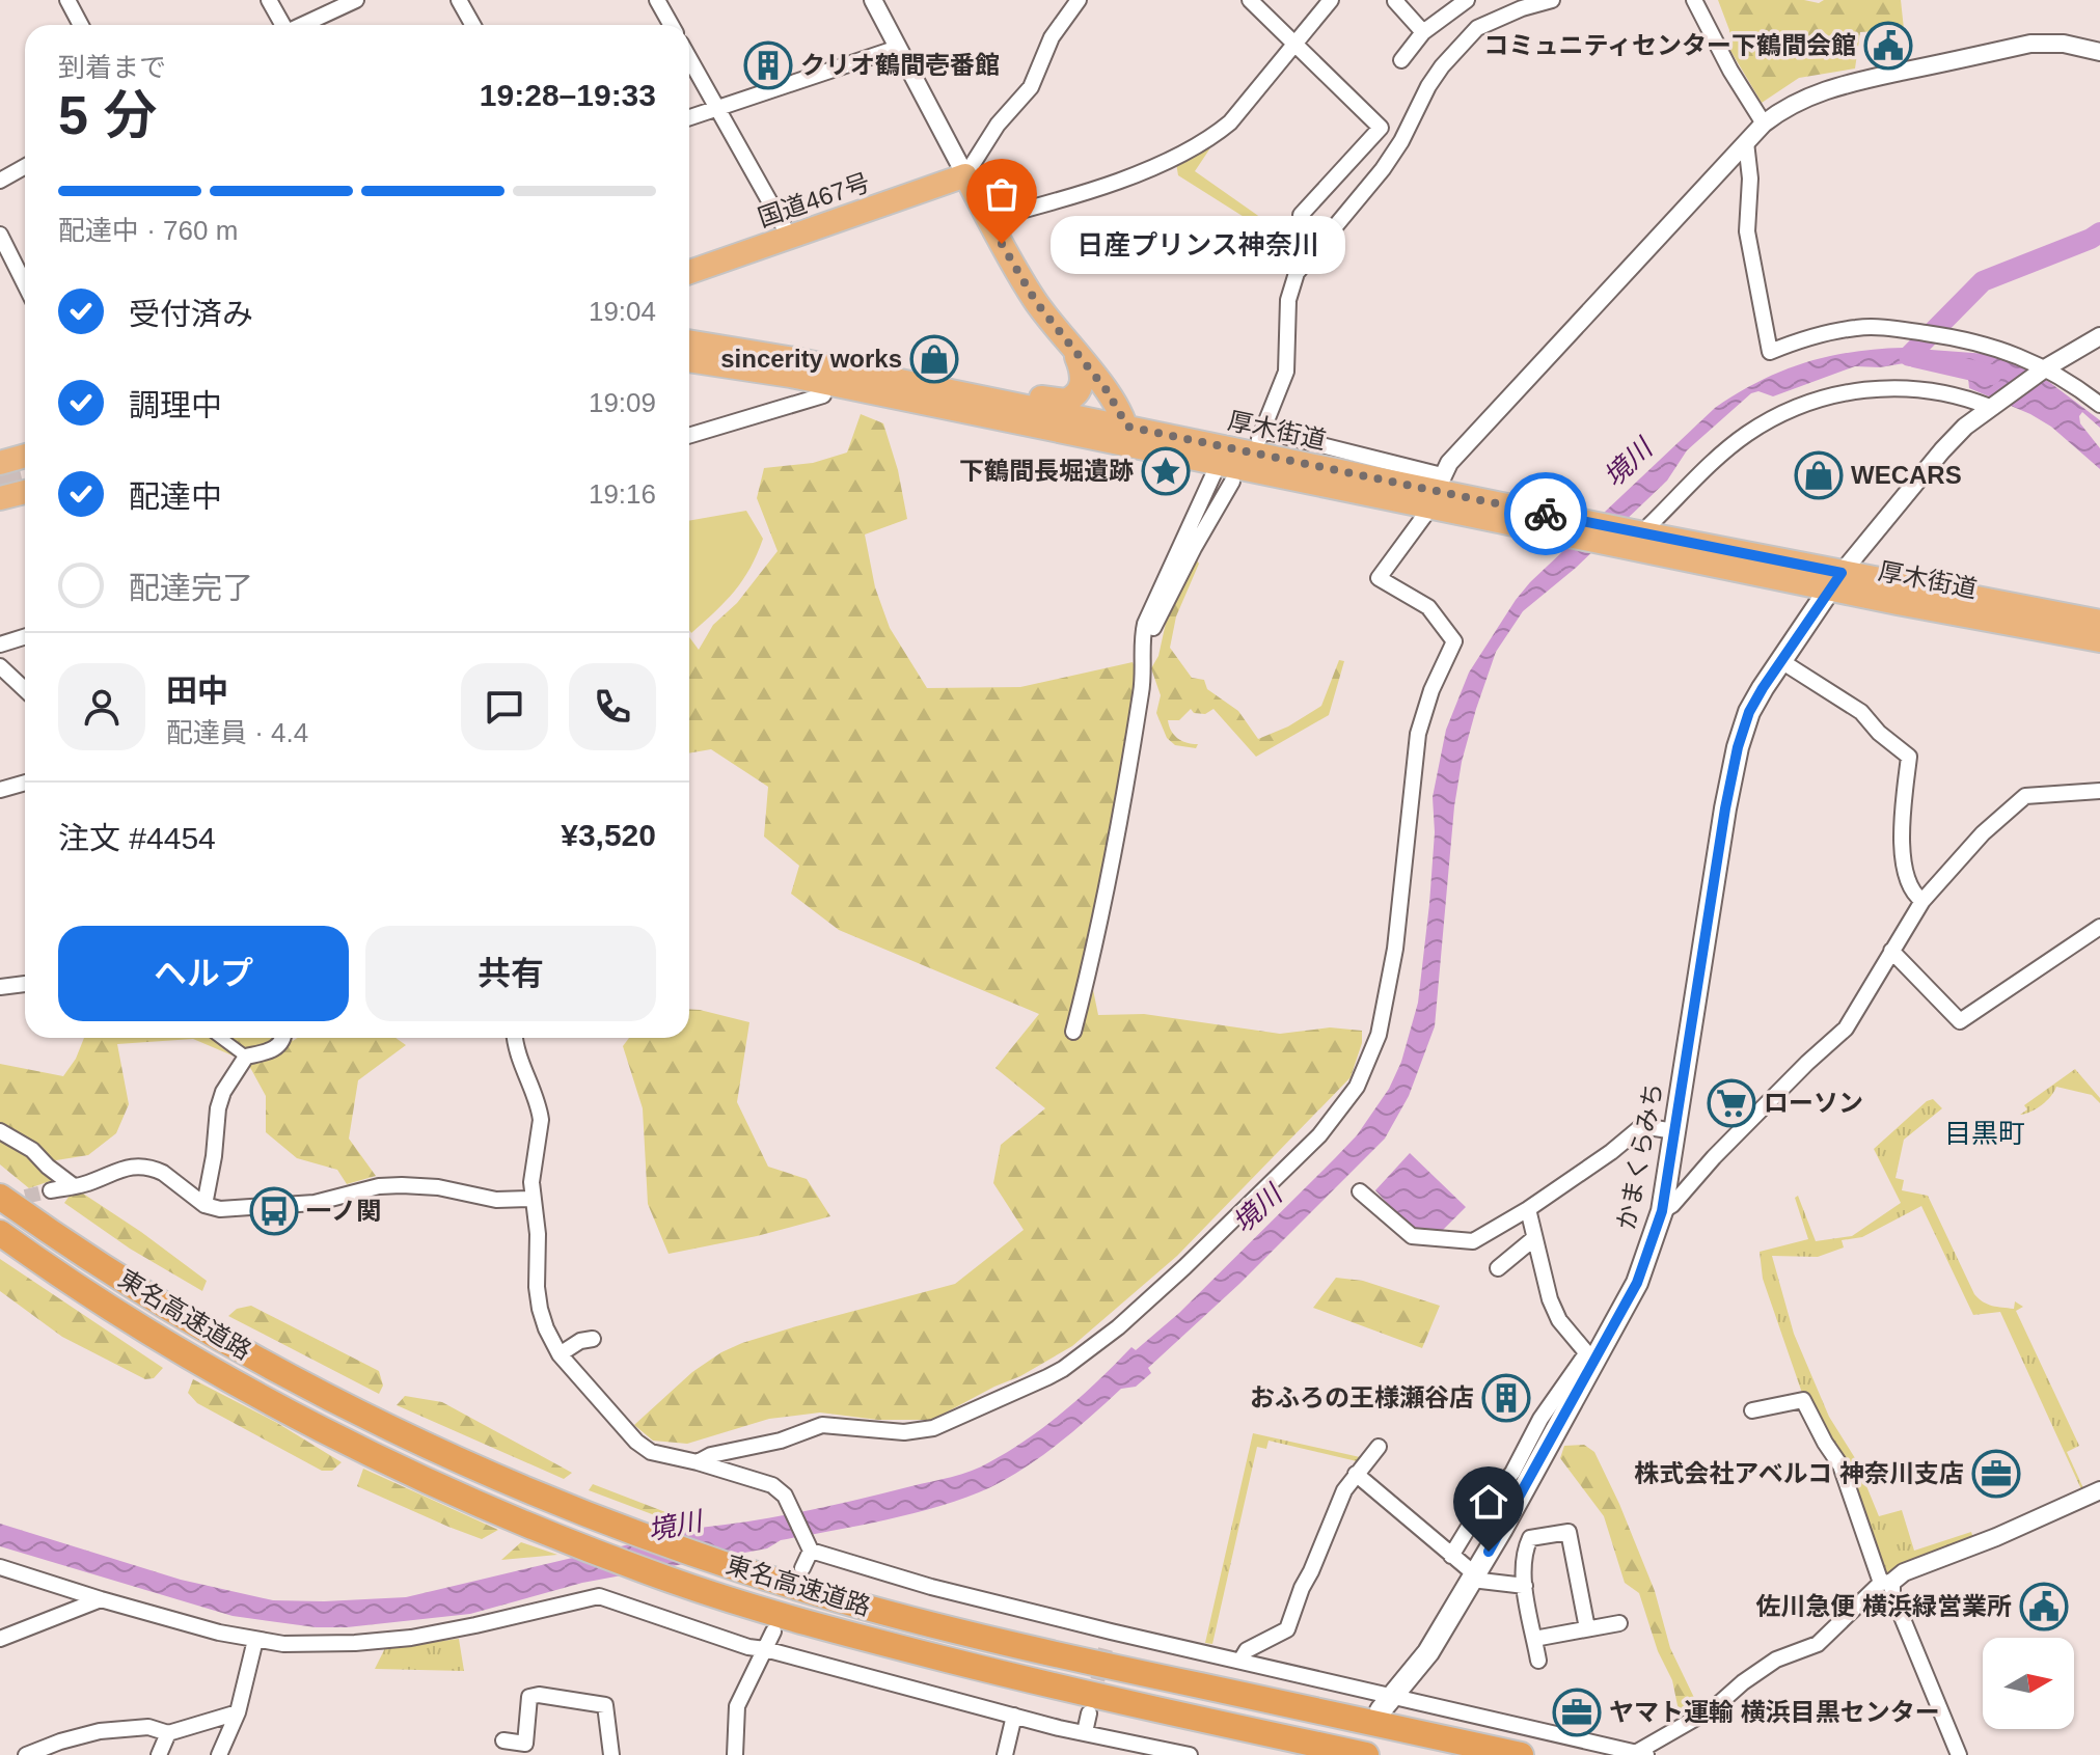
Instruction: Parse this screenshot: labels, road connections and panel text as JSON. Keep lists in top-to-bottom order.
{
  "streets": {
    "highway": ["国道467号", "厚木街道", "東名高速道路"],
    "main road": ["かまくらみち"]
  },
  "crossings": [
    ["厚木街道", "かまくらみち"]
  ],
  "districts": ["目黒町"],
  "water": ["境川"],
  "places": {
    "public building": ["コミュニティセンター下鶴間会館", "佐川急便 横浜緑営業所"],
    "building": ["クリオ鶴間壱番館", "おふろの王様瀬谷店"],
    "other": ["日産プリンス神奈川"],
    "shop": ["sincerity works", "WECARS"],
    "place": ["下鶴間長堀遺跡"],
    "supermarket": ["ローソン"],
    "bus stop": ["一ノ関"],
    "office": ["株式会社アベルコ 神奈川支店", "ヤマト運輸 横浜目黒センター"]
  },
  "north": "right",
  "page": {
    "heading": ["5 分", "到着まで", "19:28–19:33"],
    "panel": [
      "田中",
      "配達員 · 4.4",
      "注文 #4454",
      "¥3,520"
    ],
    "bar": "配達中 · 760 m",
    "bubble": "日産プリンス神奈川",
    "list": [
      ["受付済み", "19:04"],
      ["調理中", "19:09"],
      ["配達中", "19:16"],
      "配達完了"
    ],
    "buttons": ["ヘルプ", "共有"]
  }
}
